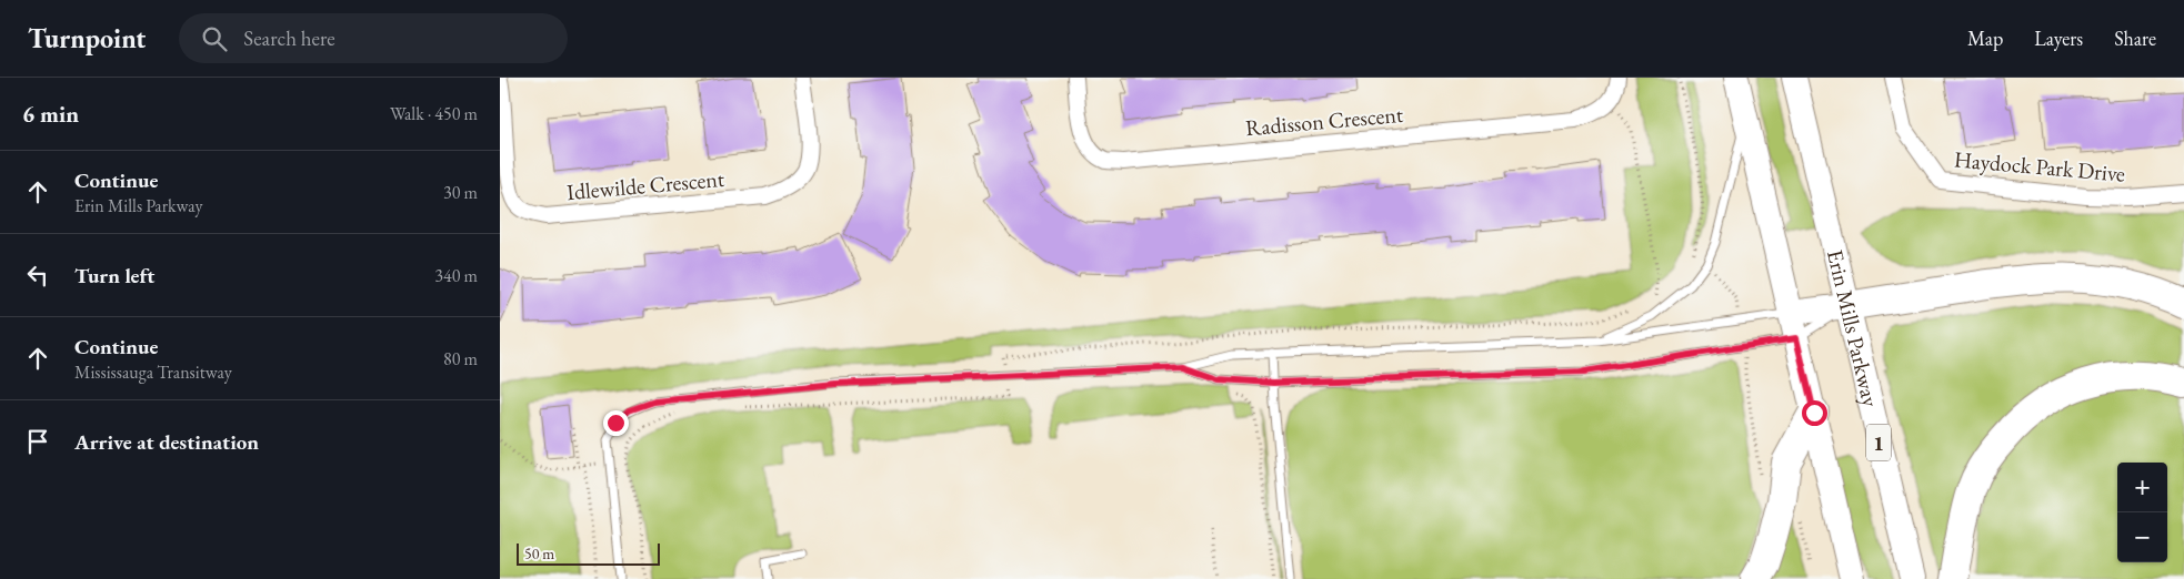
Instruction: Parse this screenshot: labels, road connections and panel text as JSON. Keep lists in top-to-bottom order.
{
  "streets": {
    "main road": ["Erin Mills Parkway", "1"],
    "street": ["Radisson Crescent", "Haydock Park Drive", "Idlewilde Crescent"]
  },
  "scale_bar": "50 m",
  "page": {
    "header": "Turnpoint",
    "search": "Search here",
    "nav": ["Map", "Layers", "Share"],
    "heading": ["6 min", "Walk · 450 m"],
    "list": [
      ["Continue", "Erin Mills Parkway", "30 m"],
      ["Turn left", "340 m"],
      ["Continue", "Mississauga Transitway", "80 m"],
      "Arrive at destination"
    ],
    "map_buttons": ["+", "−"],
    "scale": "50 m"
  }
}
